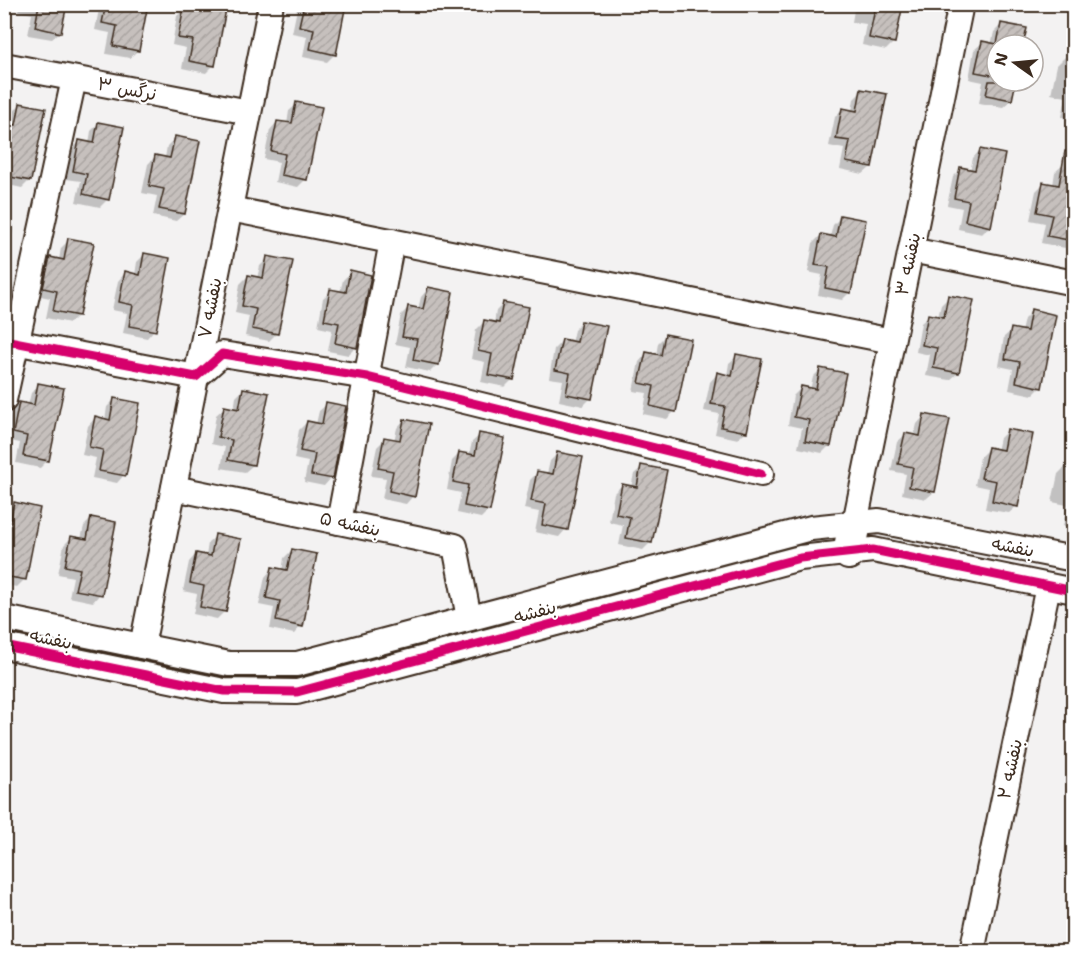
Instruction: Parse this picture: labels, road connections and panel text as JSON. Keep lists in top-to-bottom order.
{
  "streets": {
    "street": [
      "نرگس ۳",
      "بنفشه ۳",
      "بنفشه ۷",
      "بنفشه ۵",
      "بنفشه",
      "بنفشه ۲"
    ]
  },
  "crossings": [
    ["نرگس ۳", "بنفشه ۷"],
    ["بنفشه ۳", "بنفشه"],
    ["بنفشه ۷", "بنفشه ۵"],
    ["بنفشه ۷", "بنفشه"],
    ["بنفشه ۵", "بنفشه"],
    ["بنفشه", "بنفشه ۲"]
  ],
  "north": "left"
}
